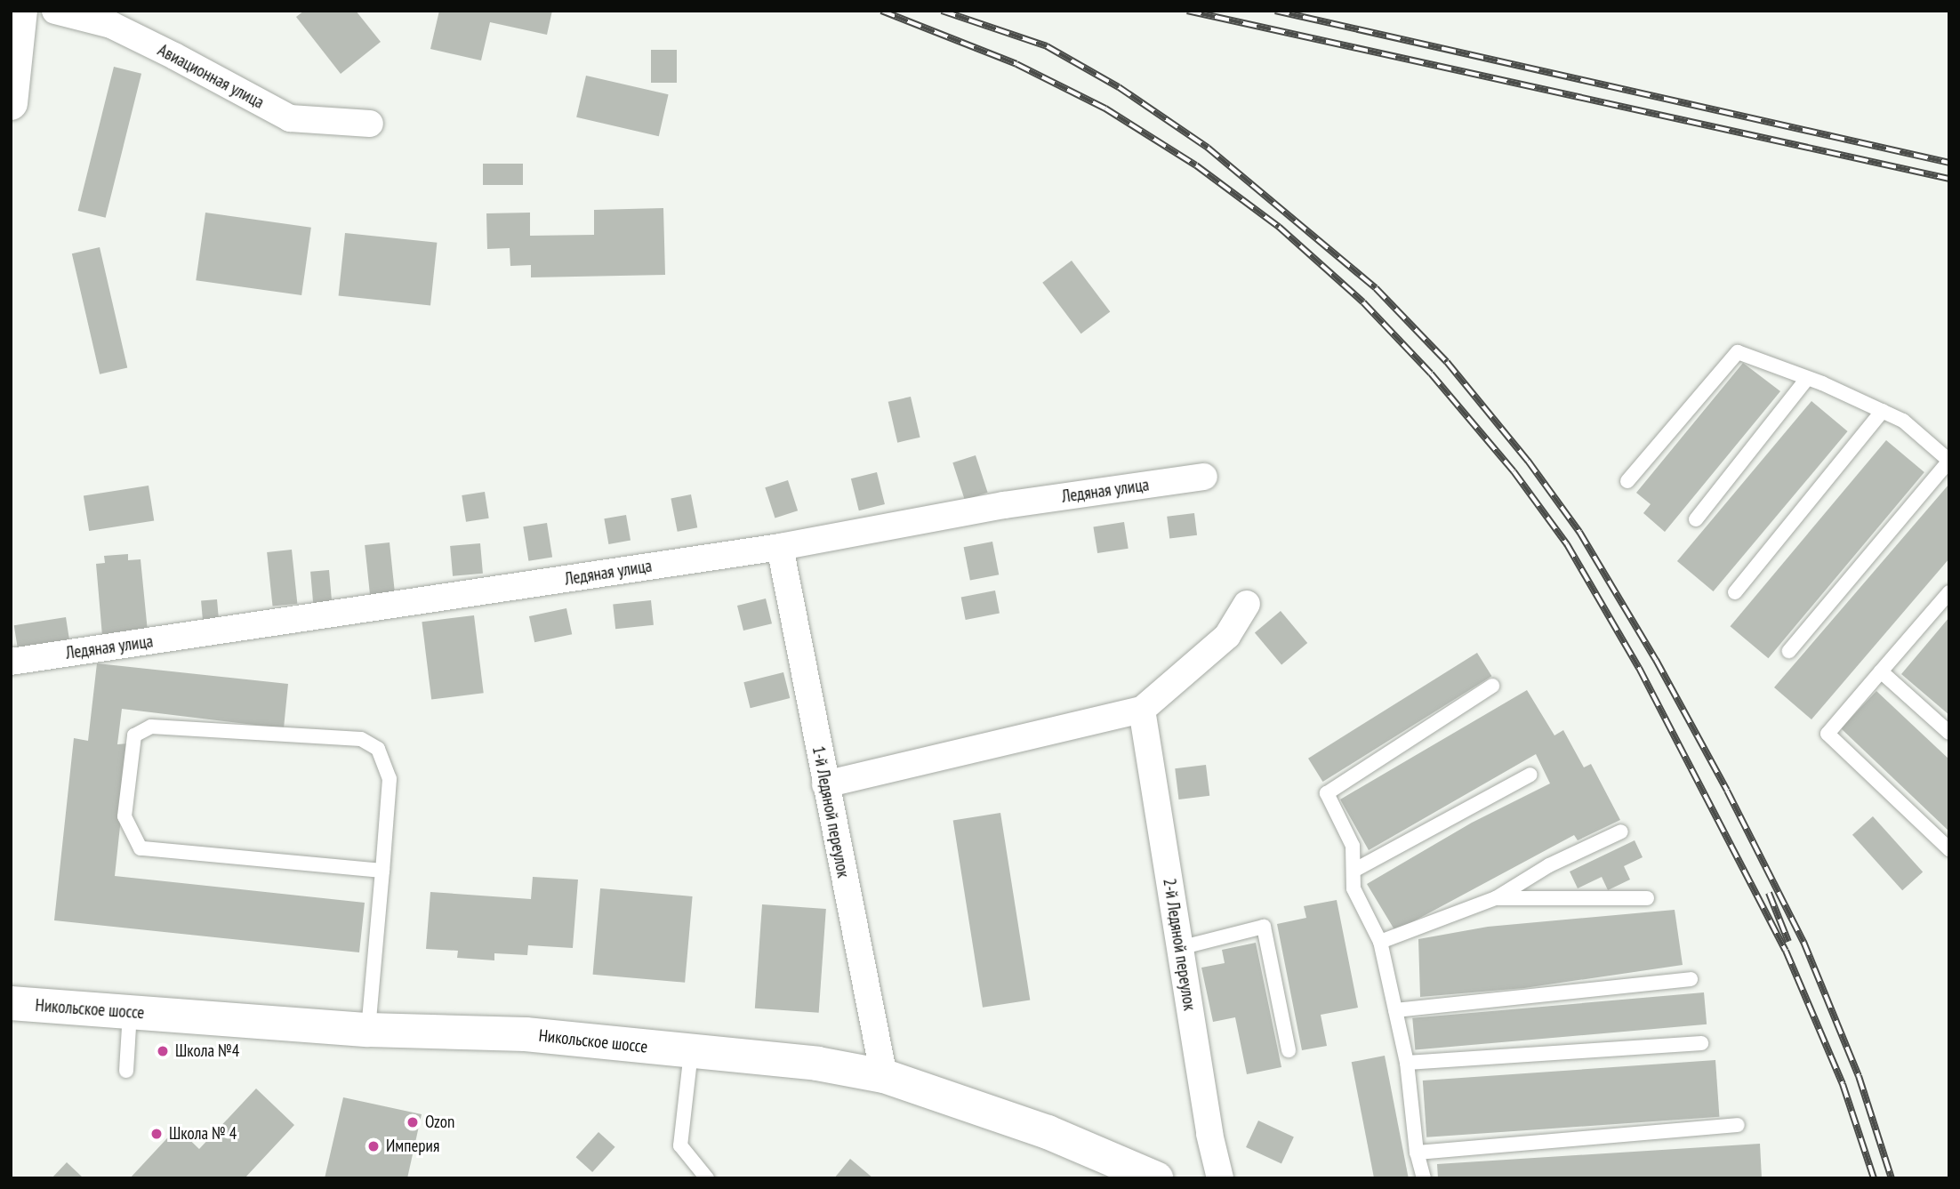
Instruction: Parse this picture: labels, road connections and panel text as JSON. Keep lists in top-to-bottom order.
{
  "streets": {
    "street": [
      "Авиационная улица",
      "Ледяная улица",
      "1-й Ледяной переулок",
      "2-й Ледяной переулок",
      "Никольское шоссе"
    ]
  },
  "crossings": [
    ["Ледяная улица", "1-й Ледяной переулок"],
    ["1-й Ледяной переулок", "Никольское шоссе"]
  ],
  "places": [
    "Школа №4",
    "Ozon",
    "Школа № 4",
    "Империя"
  ]
}
